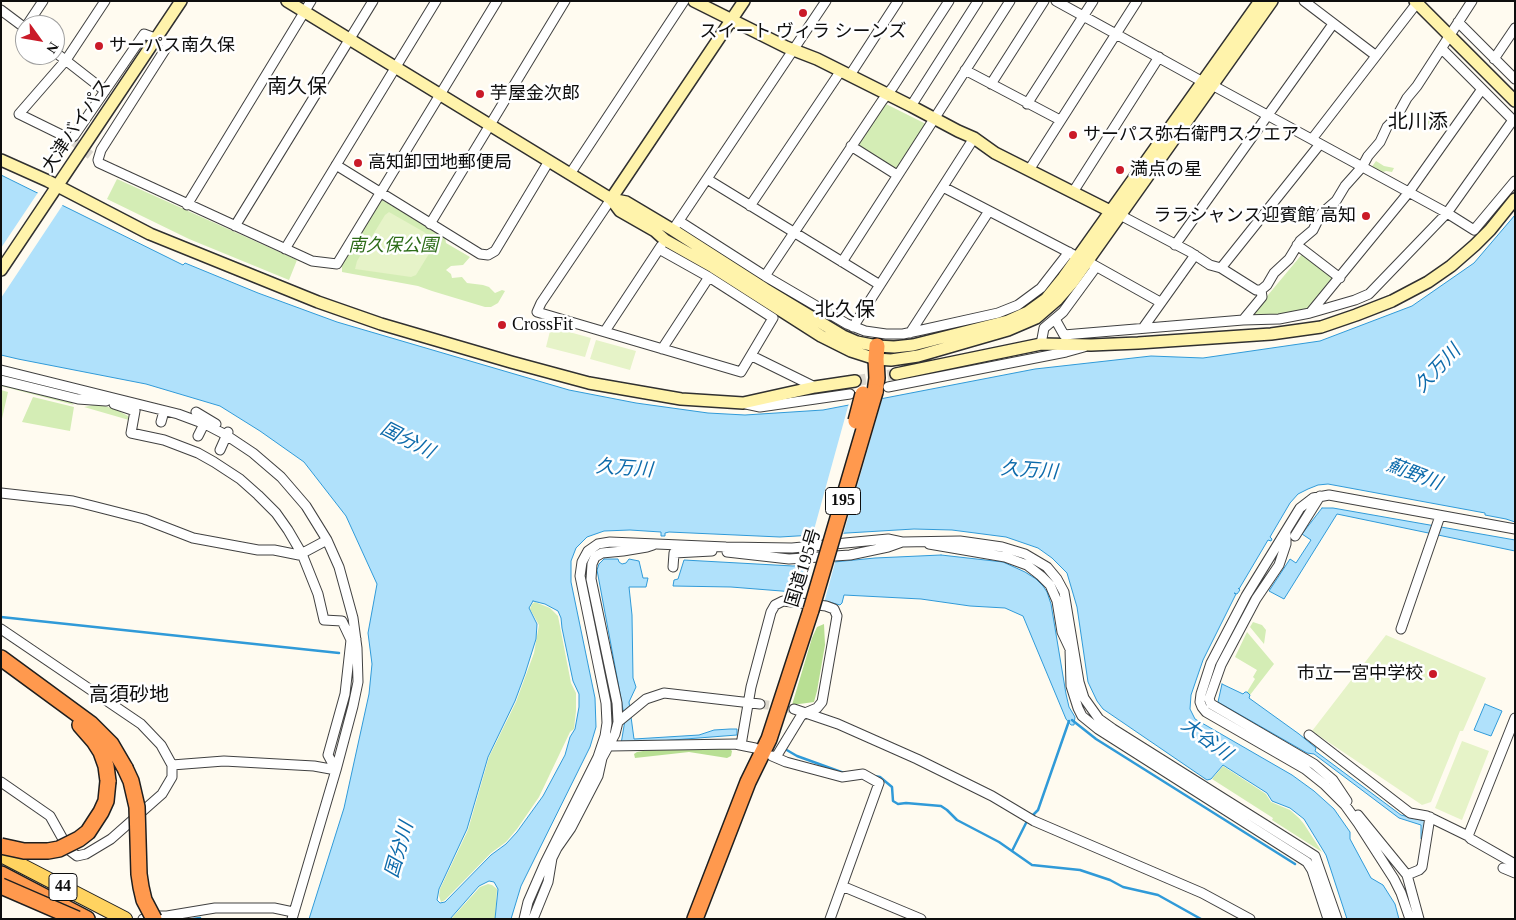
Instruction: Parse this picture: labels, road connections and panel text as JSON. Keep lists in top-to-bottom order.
{
  "streets": {
    "highway": ["195", "国道195号"],
    "main road": ["44"],
    "street": ["大津バイパス"]
  },
  "districts": [
    "南久保",
    "北川添",
    "北久保",
    "高須砂地"
  ],
  "water": [
    "久万川",
    "国分川",
    "薊野川",
    "大谷川"
  ],
  "parks": ["南久保公園"],
  "places": [
    "スイート ヴィラ シーンズ",
    "サーパス南久保",
    "芋屋金次郎",
    "サーパス弥右衛門スクエア",
    "高知卸団地郵便局",
    "満点の星",
    "ララシャンス迎賓館 高知",
    "CrossFit",
    "市立一宮中学校"
  ],
  "north": "bottom right"
}
